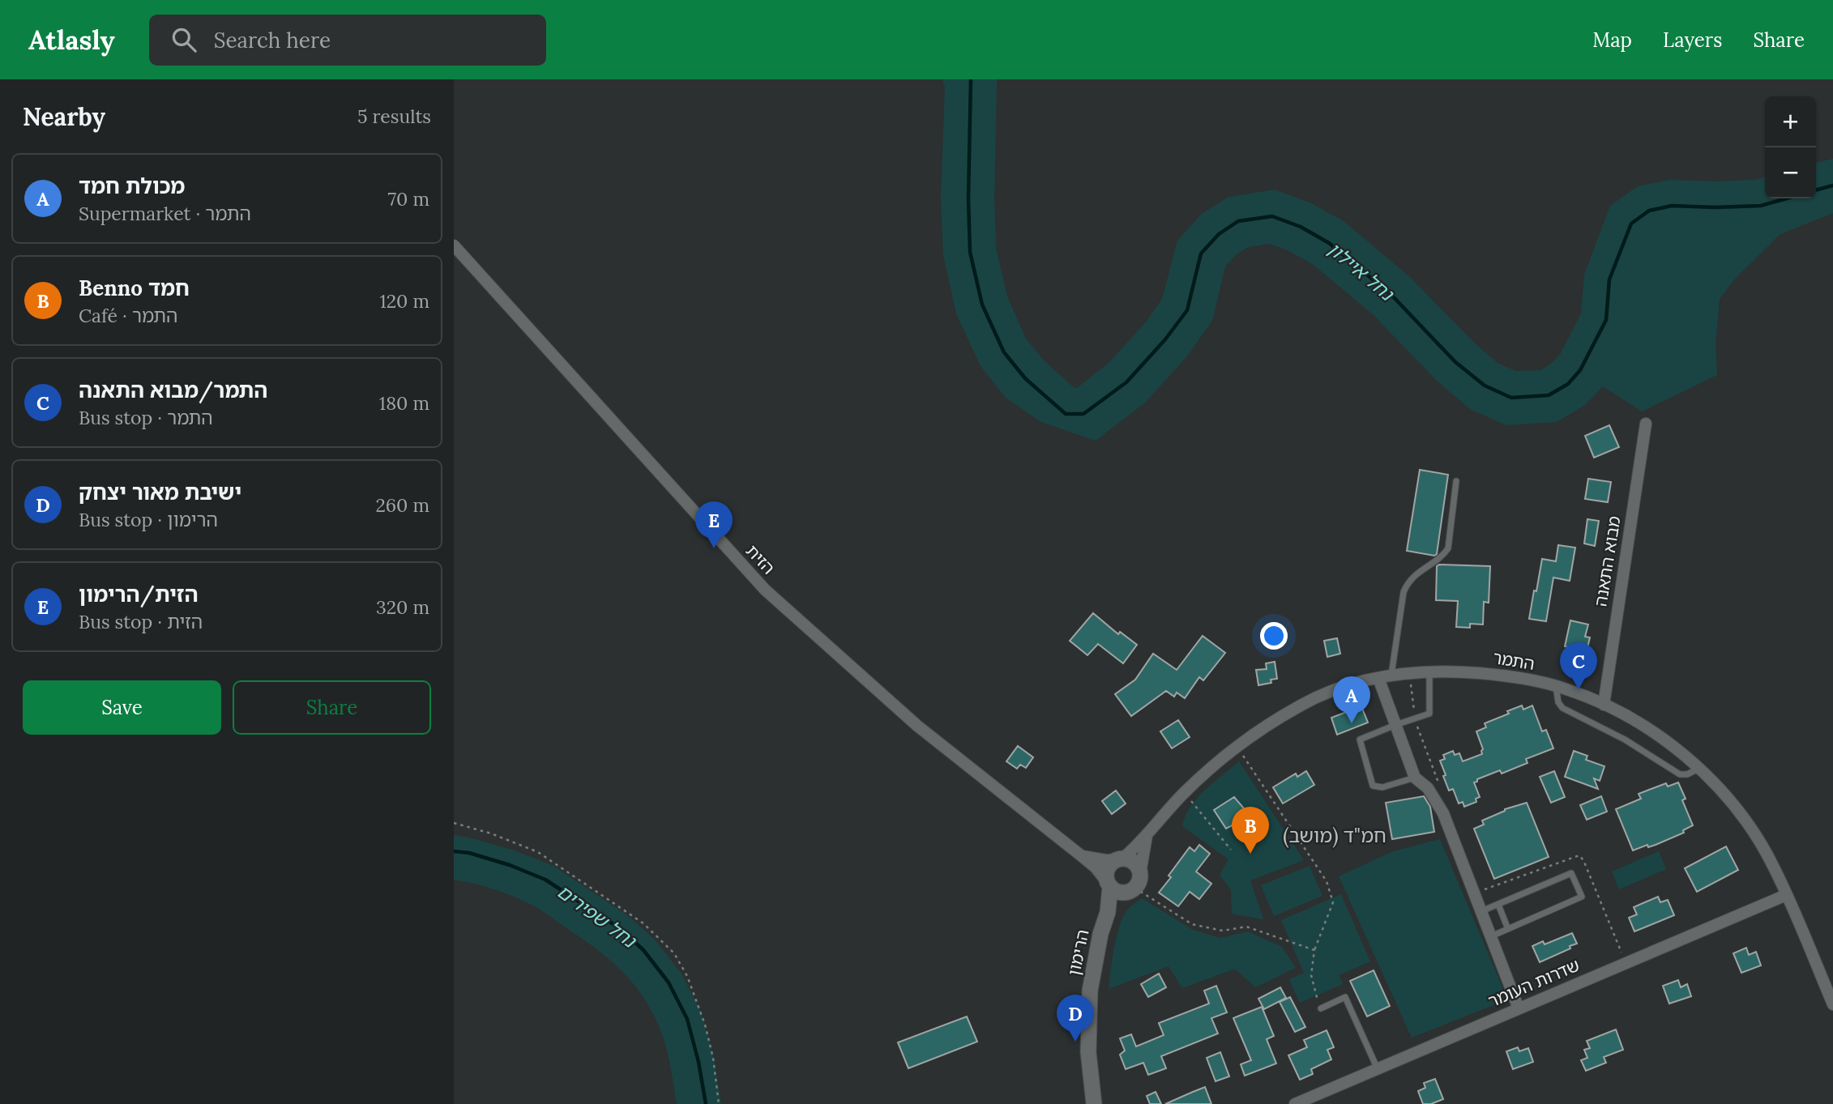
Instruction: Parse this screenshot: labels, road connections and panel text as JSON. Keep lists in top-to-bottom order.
{
  "streets": {
    "street": [
      "הזית",
      "מבוא התאנה",
      "התמר",
      "הרימון",
      "שדרות העומר"
    ]
  },
  "crossings": [
    ["הזית", "הרימון"],
    ["מבוא התאנה", "התמר"],
    ["התמר", "הרימון"],
    ["התמר", "שדרות העומר"]
  ],
  "districts": ["חמ\"ד (מושב)"],
  "water": ["נחל איילון", "נחל שפירים"],
  "page": {
    "header": "Atlasly",
    "search": "Search here",
    "nav": ["Map", "Layers", "Share"],
    "heading": ["Nearby", "5 results"],
    "map_buttons": ["+", "−"],
    "list": [
      {
        "mark": "A",
        "name": "מכולת חמד",
        "note": "Supermarket · התמר",
        "value": "70 m"
      },
      {
        "mark": "B",
        "name": "Benno חמד",
        "note": "Café · התמר",
        "value": "120 m"
      },
      {
        "mark": "C",
        "name": "התמר/מבוא התאנה",
        "note": "Bus stop · התמר",
        "value": "180 m"
      },
      {
        "mark": "D",
        "name": "ישיבת מאור יצחק",
        "note": "Bus stop · הרימון",
        "value": "260 m"
      },
      {
        "mark": "E",
        "name": "הזית/הרימון",
        "note": "Bus stop · הזית",
        "value": "320 m"
      }
    ],
    "pins": [
      "E",
      "C",
      "A",
      "B",
      "D"
    ],
    "buttons": ["Save", "Share"]
  }
}
